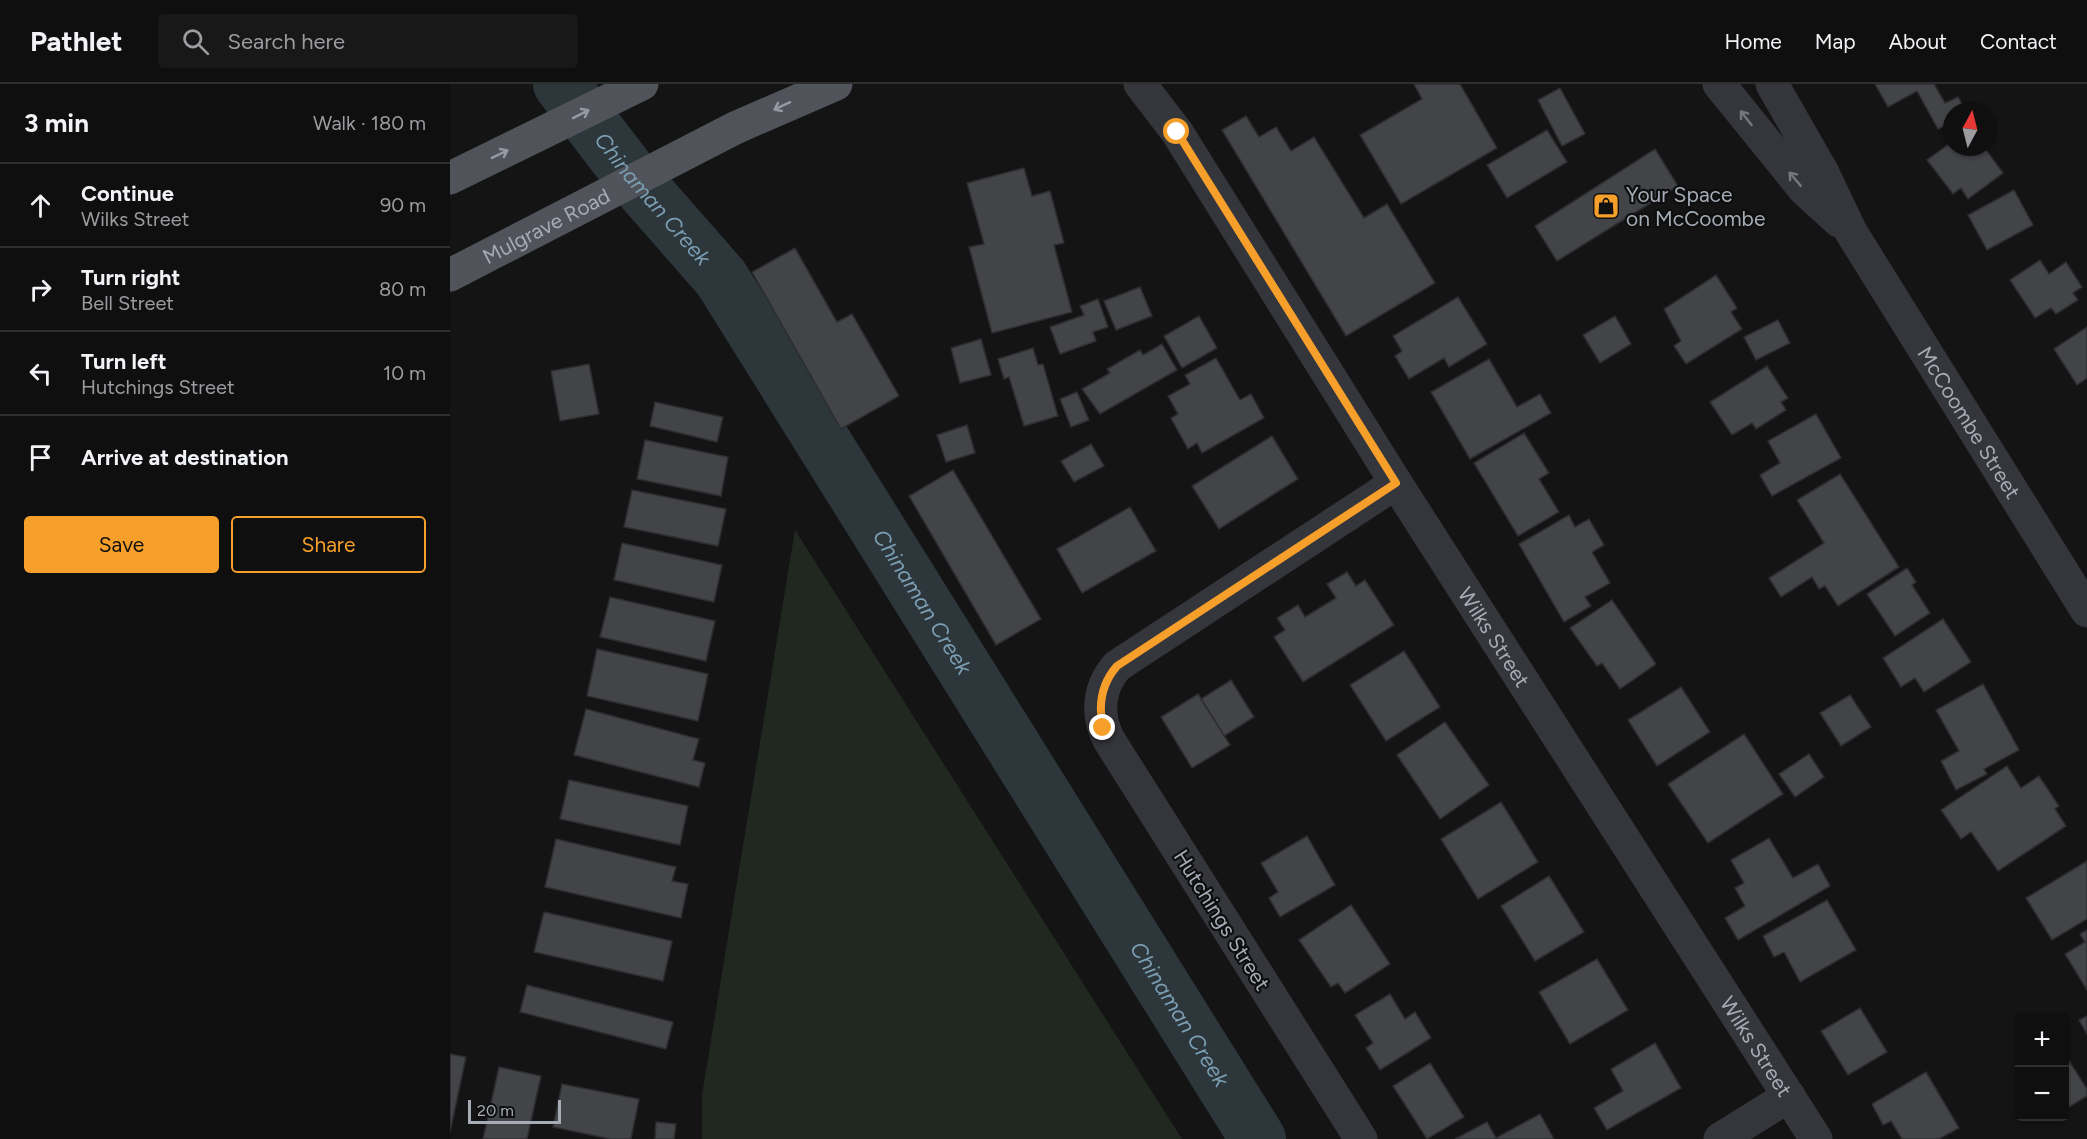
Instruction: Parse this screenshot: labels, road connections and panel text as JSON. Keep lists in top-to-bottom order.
{
  "streets": {
    "main road": ["Mulgrave Road"],
    "street": ["McCoombe Street", "Wilks Street", "Hutchings Street"]
  },
  "crossings": [
    ["Wilks Street", "Hutchings Street"]
  ],
  "water": ["Chinaman Creek"],
  "places": {
    "shop": ["Your Space on McCoombe"]
  },
  "scale_bar": "20 m",
  "north": "top",
  "page": {
    "header": "Pathlet",
    "search": "Search here",
    "nav": [
      "Home",
      "Map",
      "About",
      "Contact"
    ],
    "heading": ["3 min", "Walk · 180 m"],
    "list": [
      ["Continue", "Wilks Street", "90 m"],
      ["Turn right", "Bell Street", "80 m"],
      ["Turn left", "Hutchings Street", "10 m"],
      "Arrive at destination"
    ],
    "buttons": ["Save", "Share"],
    "map_buttons": ["+", "−"],
    "scale": "20 m"
  }
}
